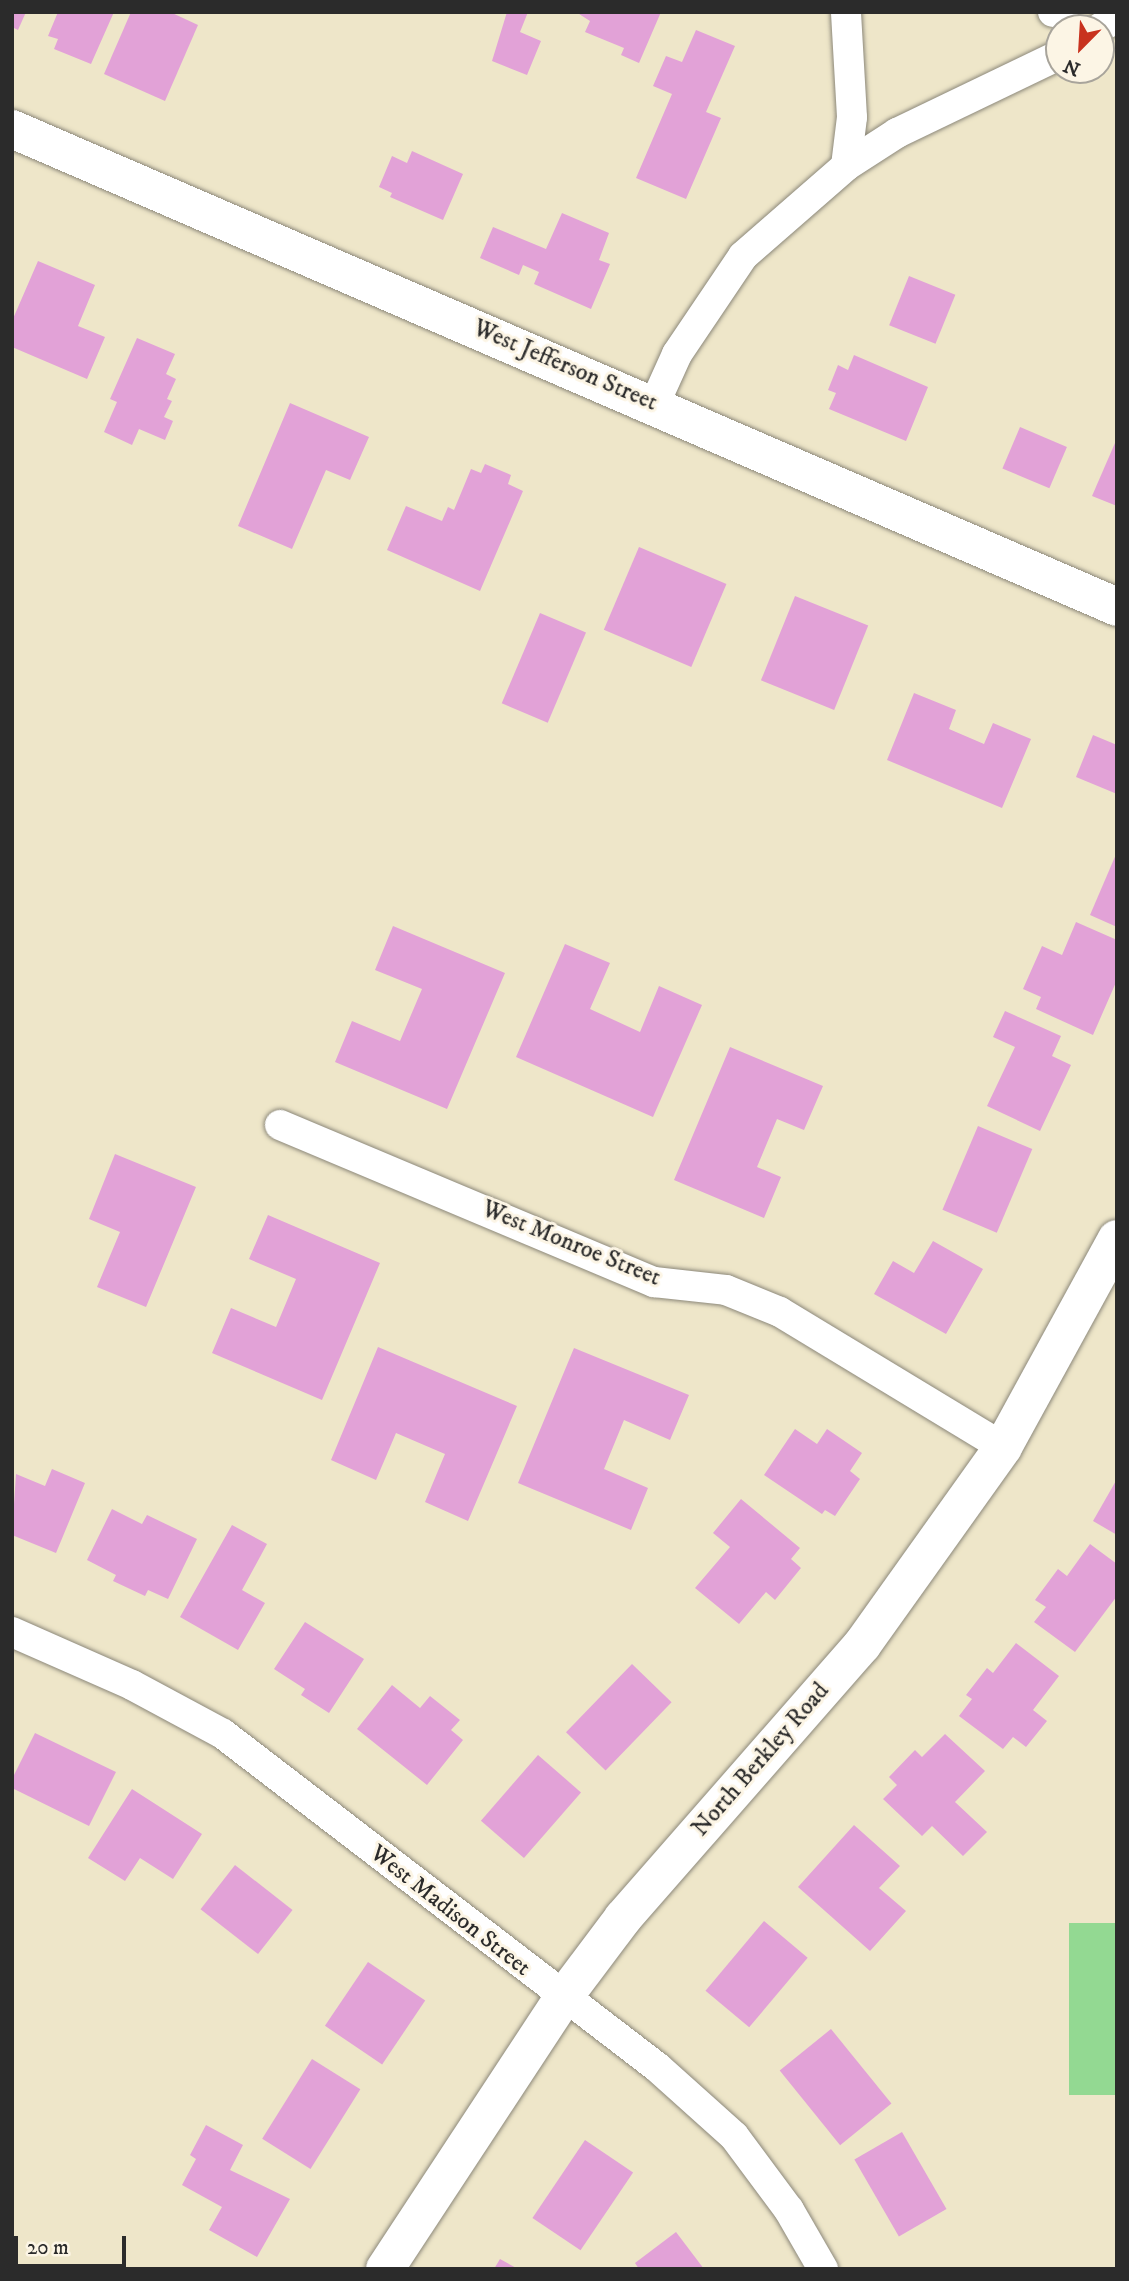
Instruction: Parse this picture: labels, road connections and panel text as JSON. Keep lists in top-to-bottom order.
{
  "streets": {
    "street": [
      "West Jefferson Street",
      "West Monroe Street",
      "North Berkley Road",
      "West Madison Street"
    ]
  },
  "crossings": [
    ["West Monroe Street", "North Berkley Road"],
    ["North Berkley Road", "West Madison Street"]
  ],
  "scale_bar": "20 m",
  "north": "bottom left"
}
